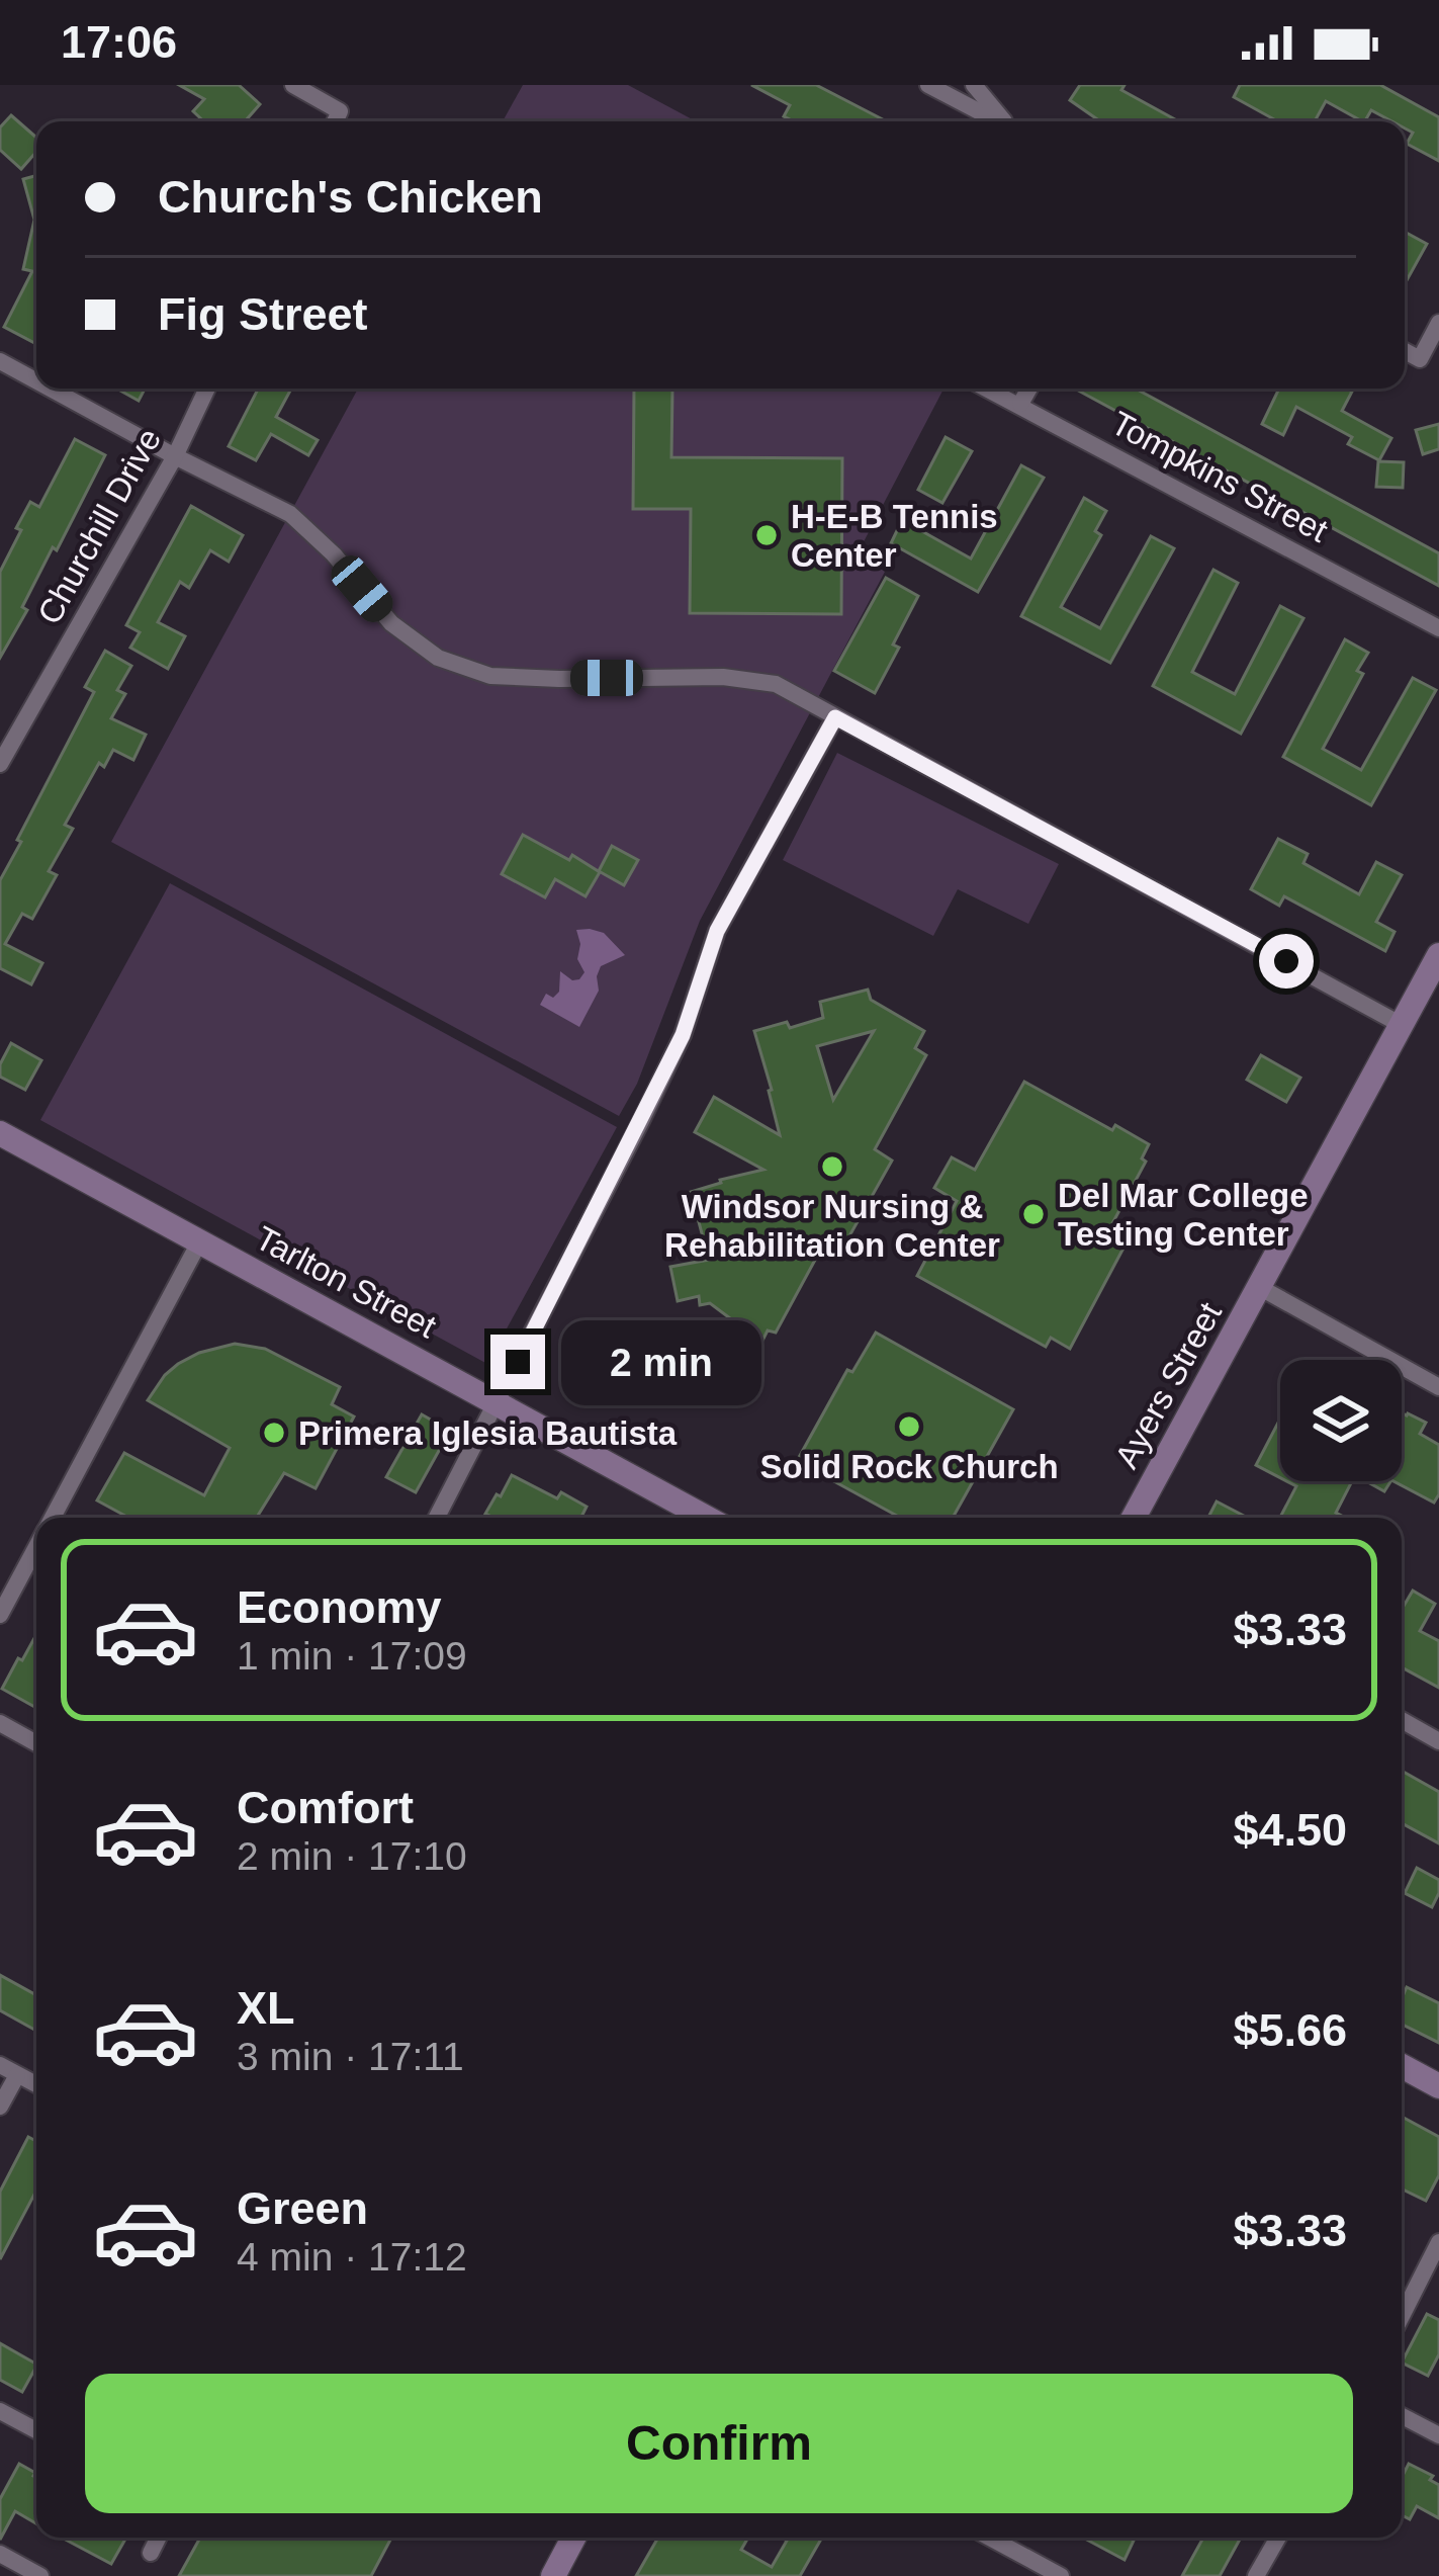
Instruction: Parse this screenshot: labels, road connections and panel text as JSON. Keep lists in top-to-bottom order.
{
  "streets": {
    "street": [
      "Tompkins Street",
      "Churchill Drive",
      "Tarlton Street",
      "Ayers Street"
    ]
  },
  "places": [
    "H-E-B Tennis Center",
    "Windsor Nursing & Rehabilitation Center",
    "Del Mar College Testing Center",
    "Solid Rock Church",
    "Primera Iglesia Bautista"
  ],
  "page": {
    "status": "17:06",
    "banner": ["Church's Chicken", "Fig Street"],
    "bubble": "2 min",
    "list": [
      {
        "name": "Economy",
        "note": "1 min · 17:09",
        "value": "$3.33"
      },
      {
        "name": "Comfort",
        "note": "2 min · 17:10",
        "value": "$4.50"
      },
      {
        "name": "XL",
        "note": "3 min · 17:11",
        "value": "$5.66"
      },
      {
        "name": "Green",
        "note": "4 min · 17:12",
        "value": "$3.33"
      }
    ],
    "buttons": "Confirm"
  }
}
